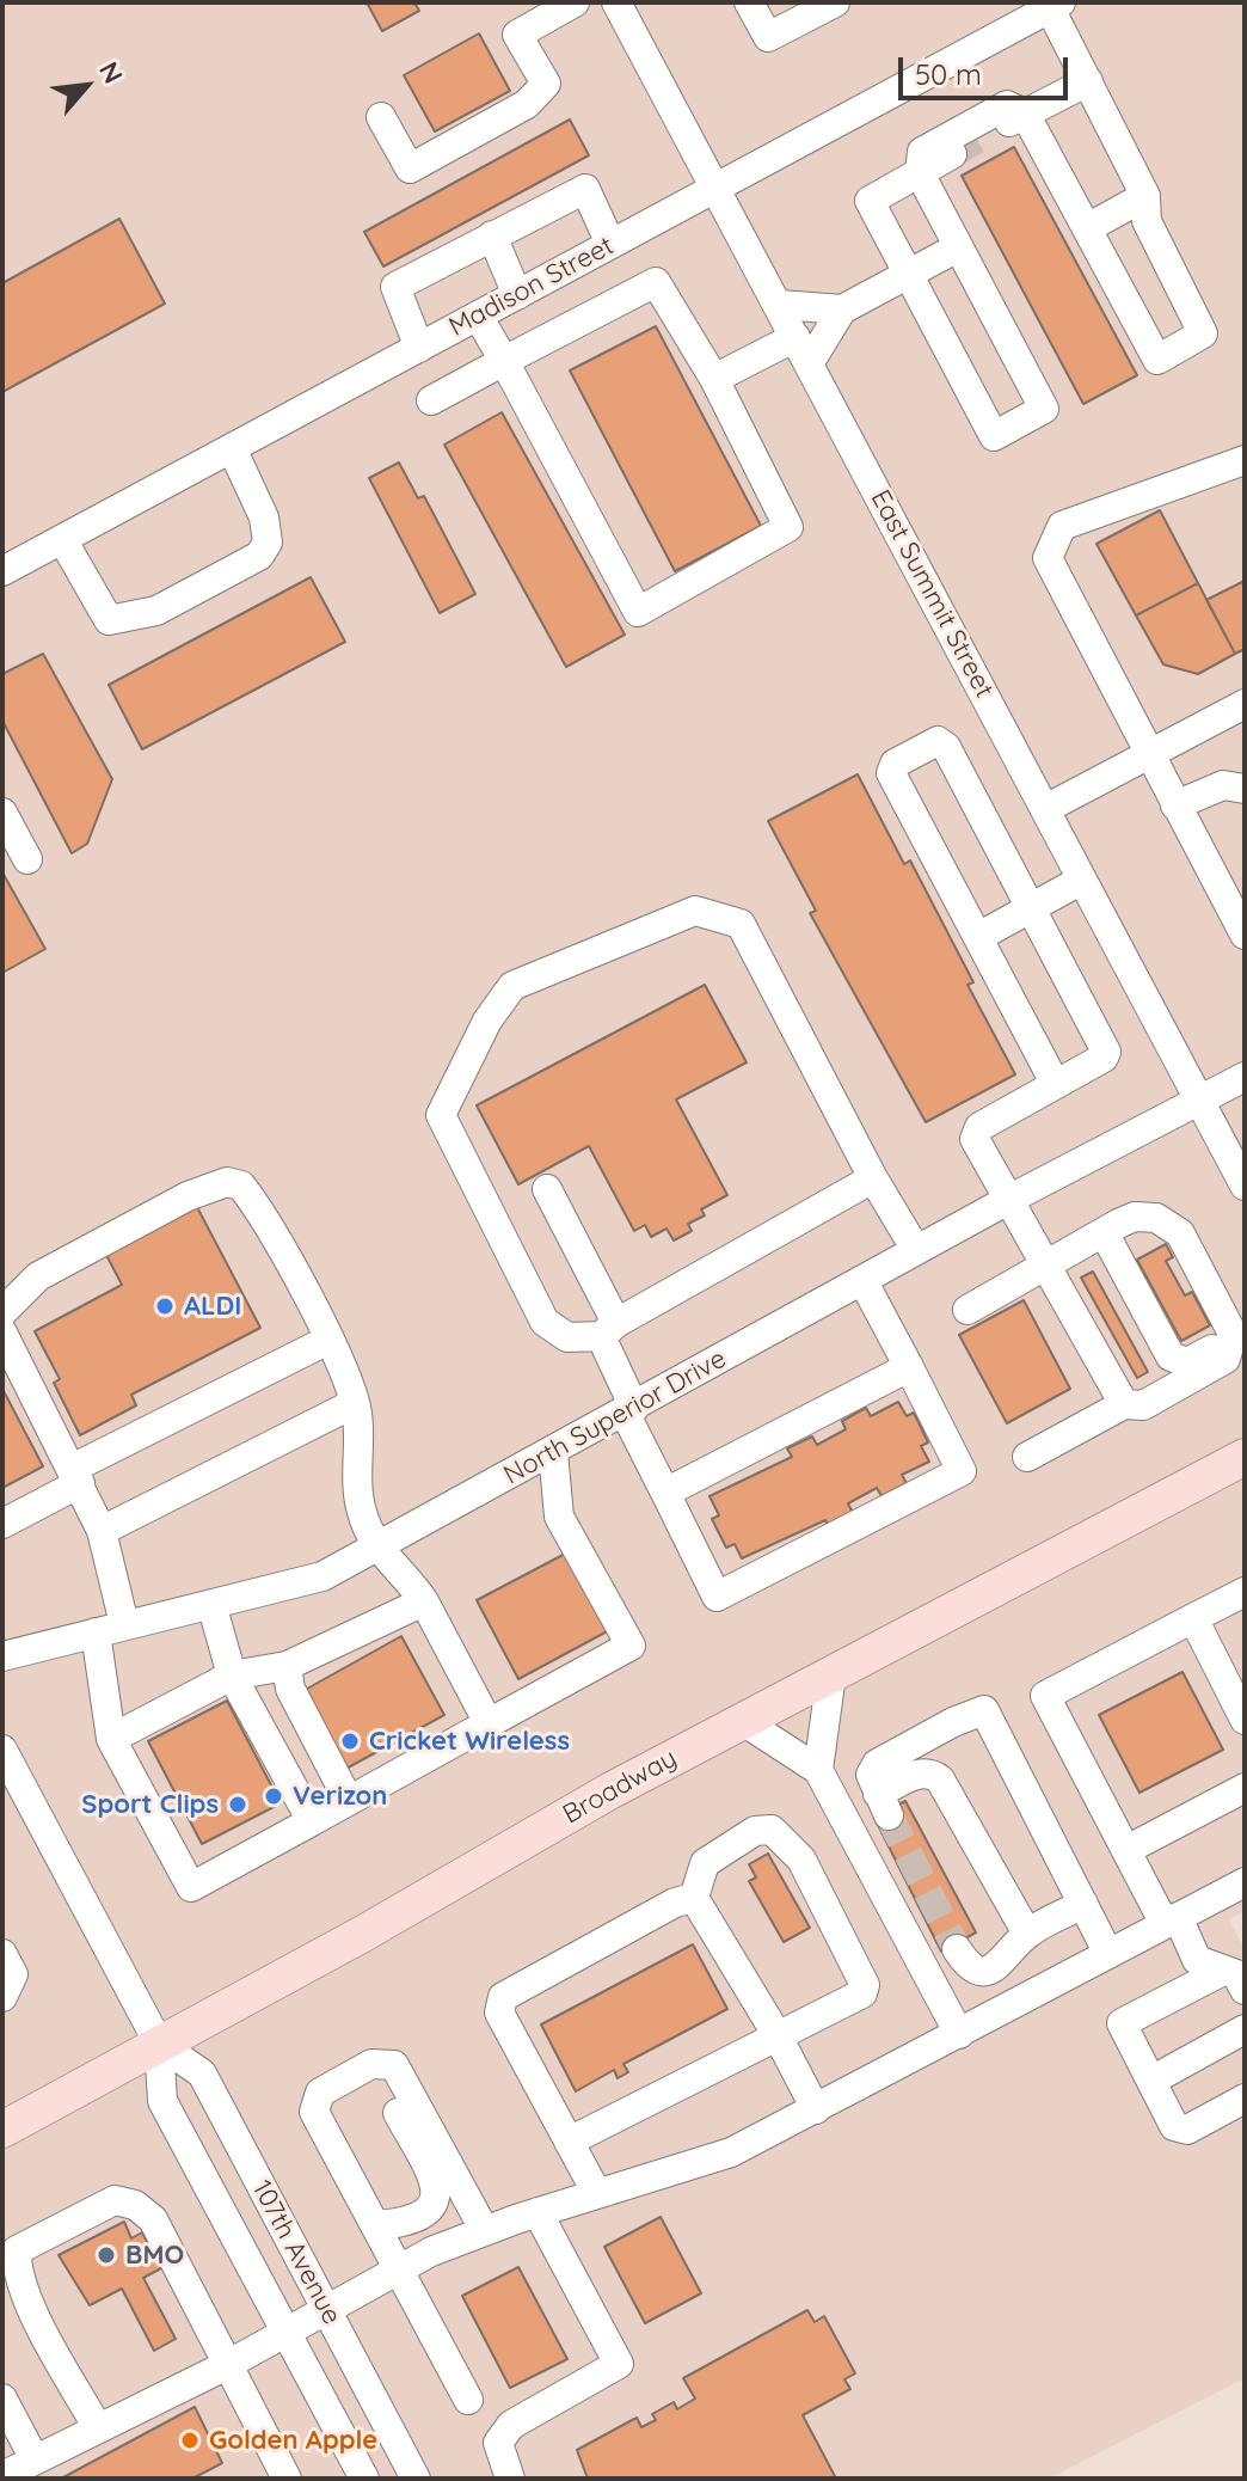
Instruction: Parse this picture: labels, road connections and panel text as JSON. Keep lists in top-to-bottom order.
{
  "streets": {
    "main road": ["Broadway"],
    "street": [
      "Madison Street",
      "East Summit Street",
      "North Superior Drive",
      "107th Avenue"
    ]
  },
  "crossings": [
    ["Madison Street", "East Summit Street"],
    ["East Summit Street", "North Superior Drive"],
    ["Broadway", "107th Avenue"]
  ],
  "places": [
    "ALDI",
    "Cricket Wireless",
    "Verizon",
    "Sport Clips",
    "BMO",
    "Golden Apple"
  ],
  "scale_bar": "50 m",
  "north": "top right"
}
